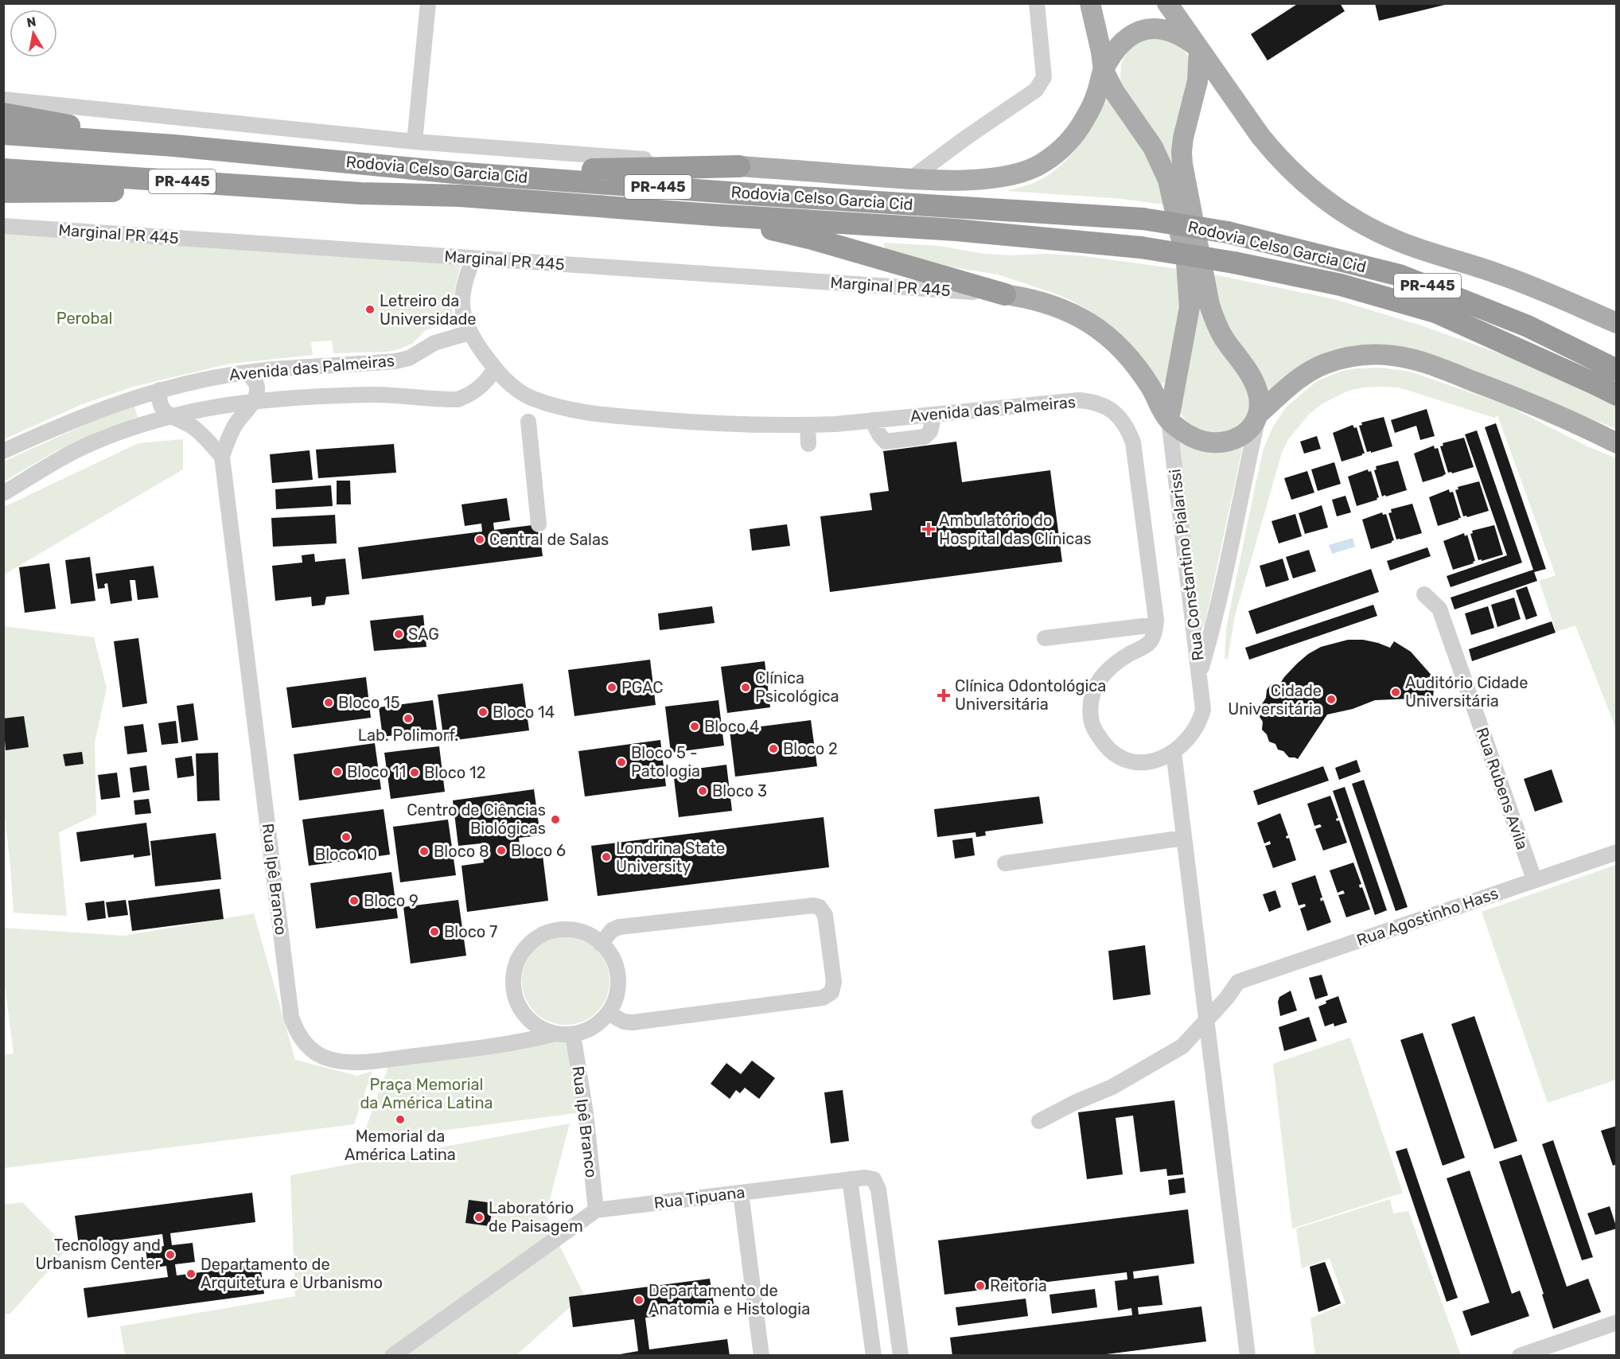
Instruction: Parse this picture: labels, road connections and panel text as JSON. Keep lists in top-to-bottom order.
{
  "streets": {
    "highway": ["Rodovia Celso Garcia Cid", "PR-445"],
    "street": [
      "Marginal PR 445",
      "Avenida das Palmeiras",
      "Rua Constantino Pialarissi",
      "Rua Rubens Avila",
      "Rua Ipê Branco",
      "Rua Agostinho Hass",
      "Rua Tipuana"
    ]
  },
  "crossings": [
    ["Avenida das Palmeiras", "Rua Constantino Pialarissi"],
    ["Rua Rubens Avila", "Rua Agostinho Hass"],
    ["Rua Ipê Branco", "Rua Tipuana"]
  ],
  "parks": ["Perobal", "Praça Memorial da América Latina"],
  "places": {
    "other": [
      "Letreiro da Universidade",
      "Central de Salas",
      "SAG",
      "PGAC",
      "Clínica Psicológica",
      "Auditório Cidade Universitária",
      "Cidade Universitária",
      "Bloco 15",
      "Bloco 14",
      "Lab. Polimorf.",
      "Bloco 4",
      "Bloco 2",
      "Bloco 5 - Patologia",
      "Bloco 11",
      "Bloco 12",
      "Bloco 3",
      "Centro de Ciências Biológicas",
      "Bloco 10",
      "Bloco 6",
      "Bloco 8",
      "Londrina State University",
      "Bloco 9",
      "Bloco 7",
      "Memorial da América Latina",
      "Laboratório de Paisagem",
      "Tecnology and Urbanism Center",
      "Departamento de Arquitetura e Urbanismo",
      "Reitoria",
      "Departamento de Anatomia e Histologia"
    ],
    "health": ["Ambulatório do Hospital das Clínicas", "Clínica Odontológica Universitária"]
  },
  "north": "top"
}
